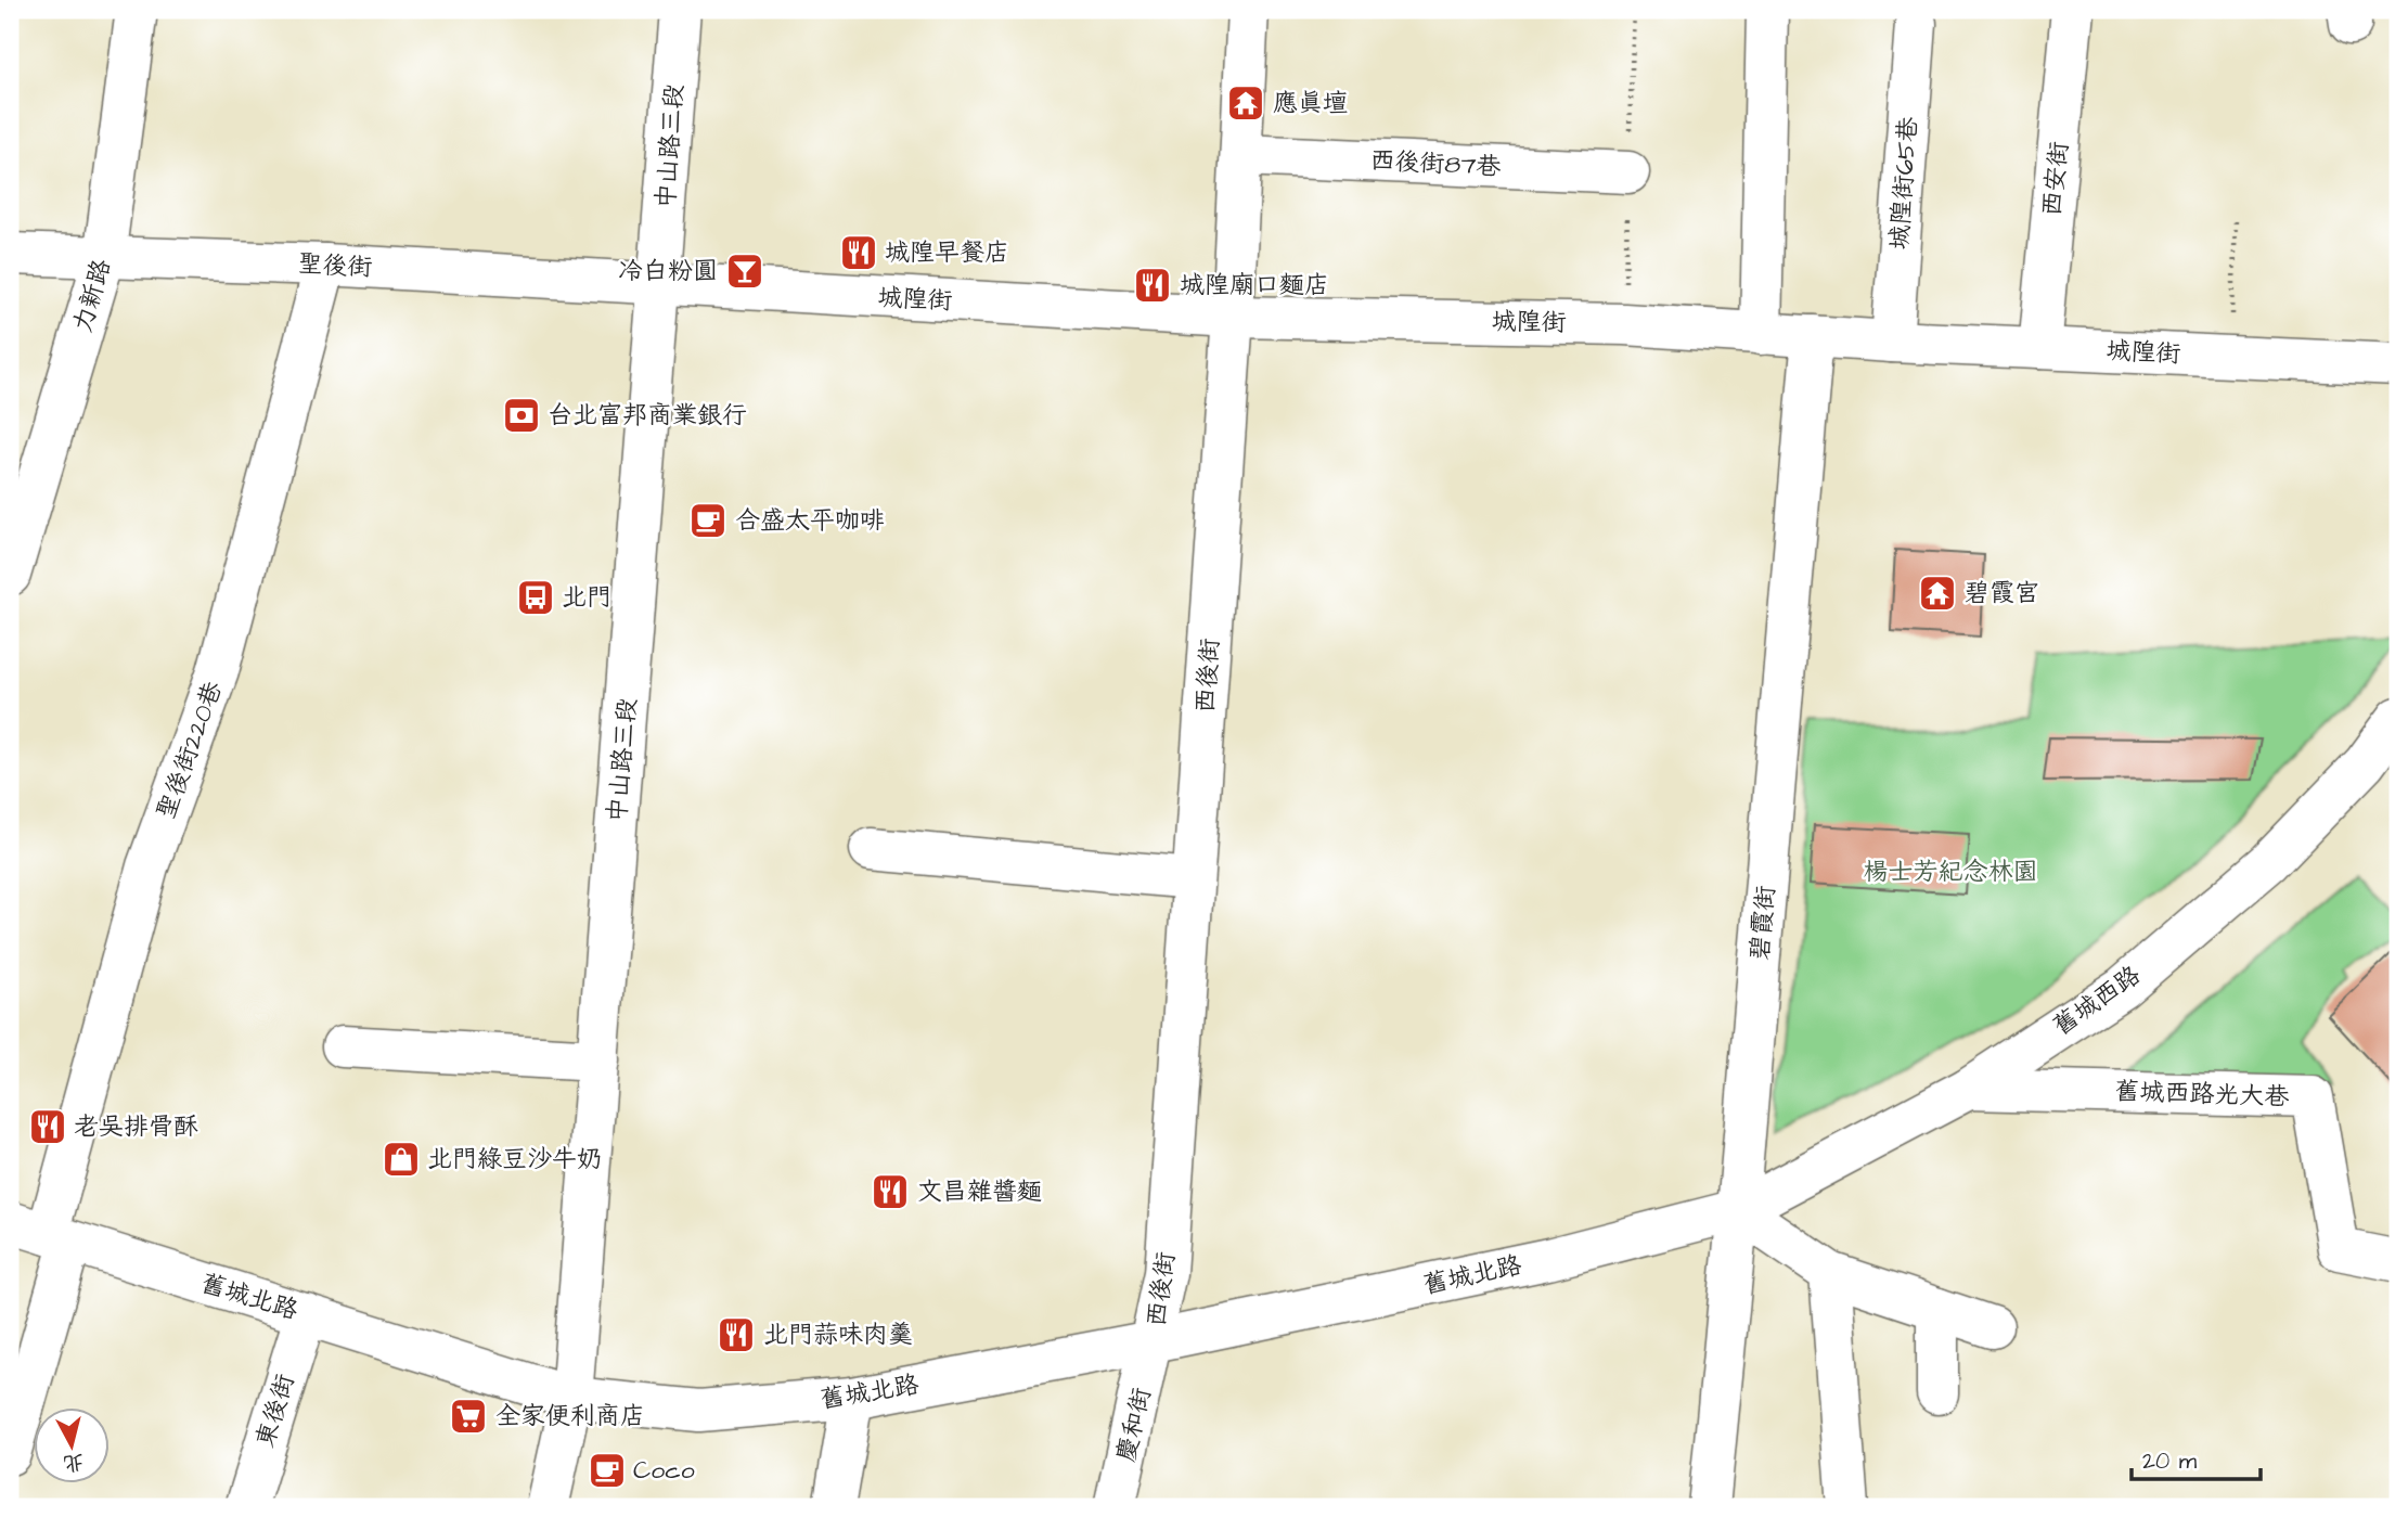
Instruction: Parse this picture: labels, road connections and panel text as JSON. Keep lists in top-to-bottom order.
{
  "streets": {
    "street": [
      "中山路三段",
      "西後街87巷",
      "西安街",
      "城隍街65巷",
      "聖後街",
      "力新路",
      "城隍街",
      "西後街",
      "聖後街220巷",
      "碧霞街",
      "舊城西路",
      "舊城西路光大巷",
      "舊城北路",
      "東後街",
      "慶和街"
    ]
  },
  "crossings": [
    ["中山路三段", "聖後街"],
    ["中山路三段", "城隍街"],
    ["中山路三段", "舊城北路"],
    ["西後街87巷", "西後街"],
    ["西安街", "城隍街"],
    ["城隍街65巷", "城隍街"],
    ["聖後街", "力新路"],
    ["聖後街", "城隍街"],
    ["聖後街", "聖後街220巷"],
    ["城隍街", "西後街"],
    ["城隍街", "碧霞街"],
    ["西後街", "舊城北路"],
    ["西後街", "慶和街"],
    ["聖後街220巷", "舊城北路"],
    ["碧霞街", "舊城西路"],
    ["碧霞街", "舊城北路"],
    ["舊城西路", "舊城西路光大巷"],
    ["舊城西路", "舊城北路"],
    ["舊城北路", "東後街"],
    ["舊城北路", "慶和街"]
  ],
  "parks": ["楊士芳紀念林園"],
  "places": {
    "temple": ["應真壇", "碧霞宮"],
    "restaurant": [
      "城隍早餐店",
      "城隍廟口麵店",
      "老吳排骨酥",
      "文昌雜醬麵",
      "北門蒜味肉羹"
    ],
    "bar": ["冷白粉圓"],
    "bank": ["台北富邦商業銀行"],
    "cafe": ["合盛太平咖啡", "Coco"],
    "bus stop": ["北門"],
    "shop": ["北門綠豆沙牛奶"],
    "supermarket": ["全家便利商店"]
  },
  "scale_bar": "20 m",
  "north": "bottom"
}
